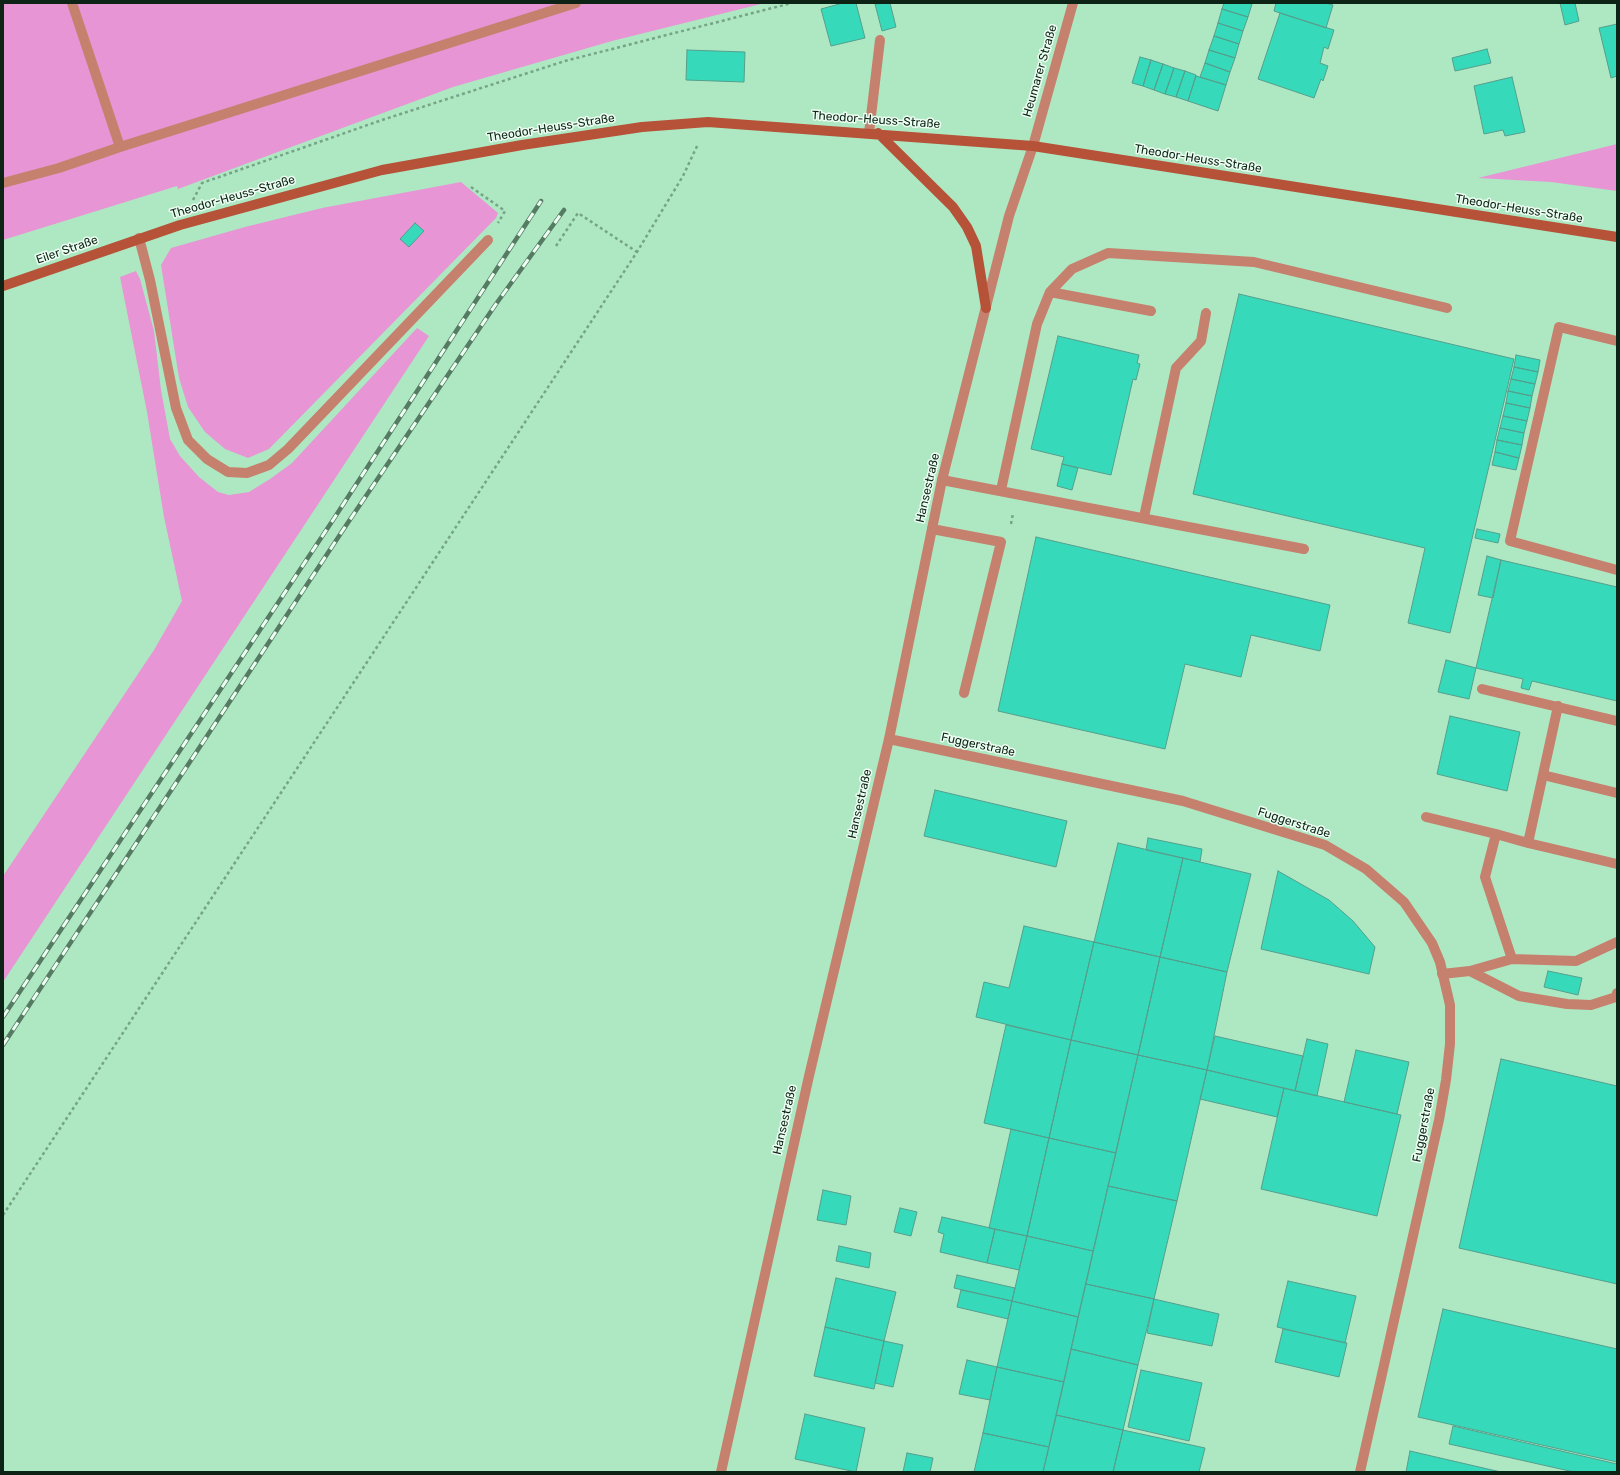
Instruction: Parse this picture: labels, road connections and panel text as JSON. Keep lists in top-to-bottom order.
{
  "streets": {
    "main road": ["Theodor-Heuss-Straße", "Eiler Straße"],
    "street": ["Heumarer Straße", "Hansestraße", "Fuggerstraße"]
  },
  "crossings": [
    ["Heumarer Straße", "Theodor-Heuss-Straße"],
    ["Heumarer Straße", "Hansestraße"],
    ["Theodor-Heuss-Straße", "Eiler Straße"],
    ["Theodor-Heuss-Straße", "Hansestraße"],
    ["Hansestraße", "Fuggerstraße"]
  ]
}
